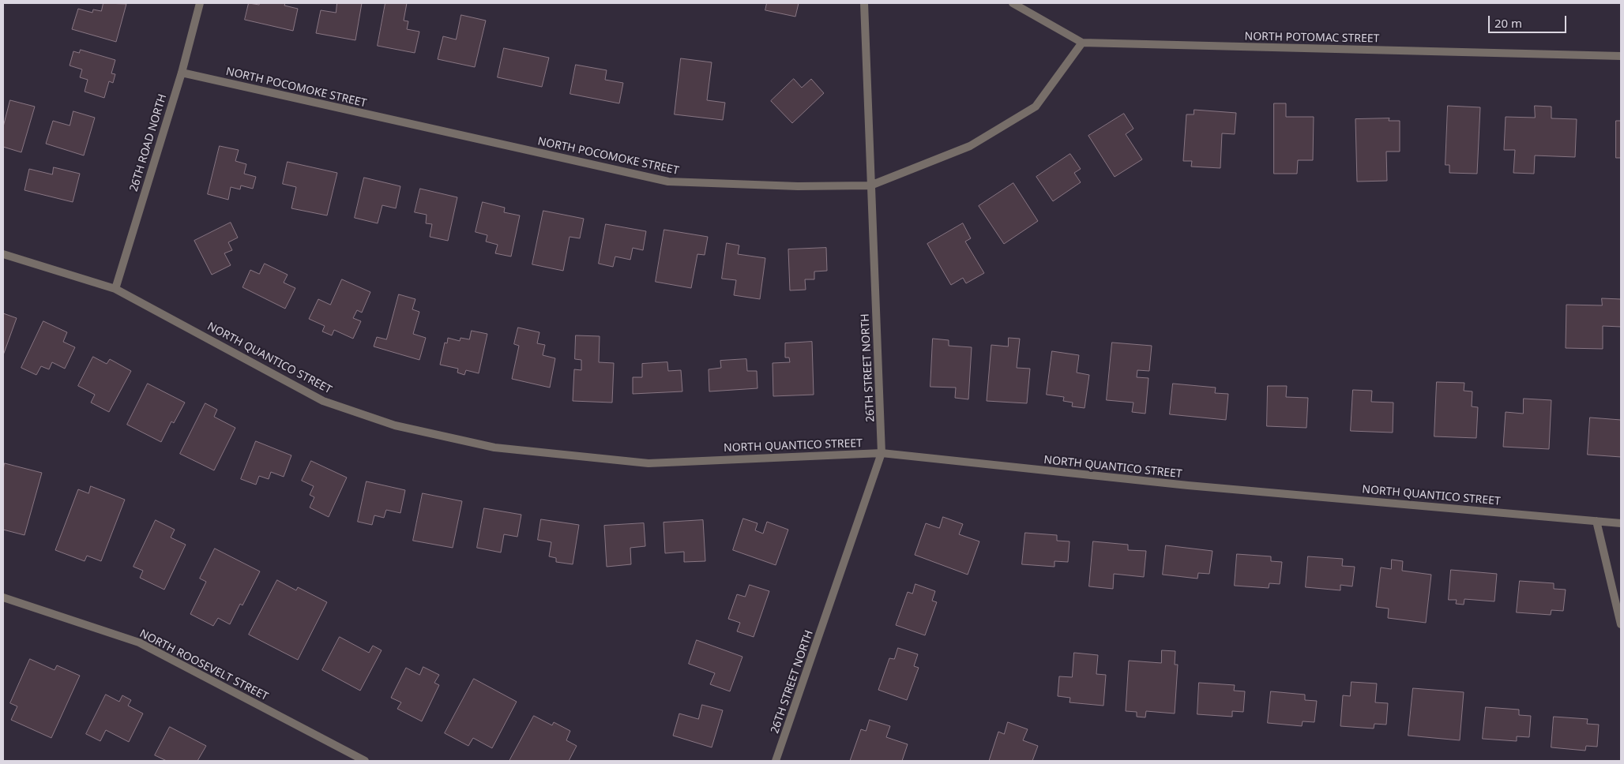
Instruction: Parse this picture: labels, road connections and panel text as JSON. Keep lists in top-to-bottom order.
{
  "streets": {
    "street": [
      "NORTH POTOMAC STREET",
      "NORTH POCOMOKE STREET",
      "26TH ROAD NORTH",
      "NORTH QUANTICO STREET",
      "26TH STREET NORTH",
      "NORTH ROOSEVELT STREET"
    ]
  },
  "crossings": [
    ["NORTH POTOMAC STREET", "NORTH POCOMOKE STREET"],
    ["NORTH POCOMOKE STREET", "26TH ROAD NORTH"],
    ["NORTH POCOMOKE STREET", "26TH STREET NORTH"],
    ["26TH ROAD NORTH", "NORTH QUANTICO STREET"],
    ["NORTH QUANTICO STREET", "26TH STREET NORTH"]
  ],
  "scale_bar": "20 m"
}
